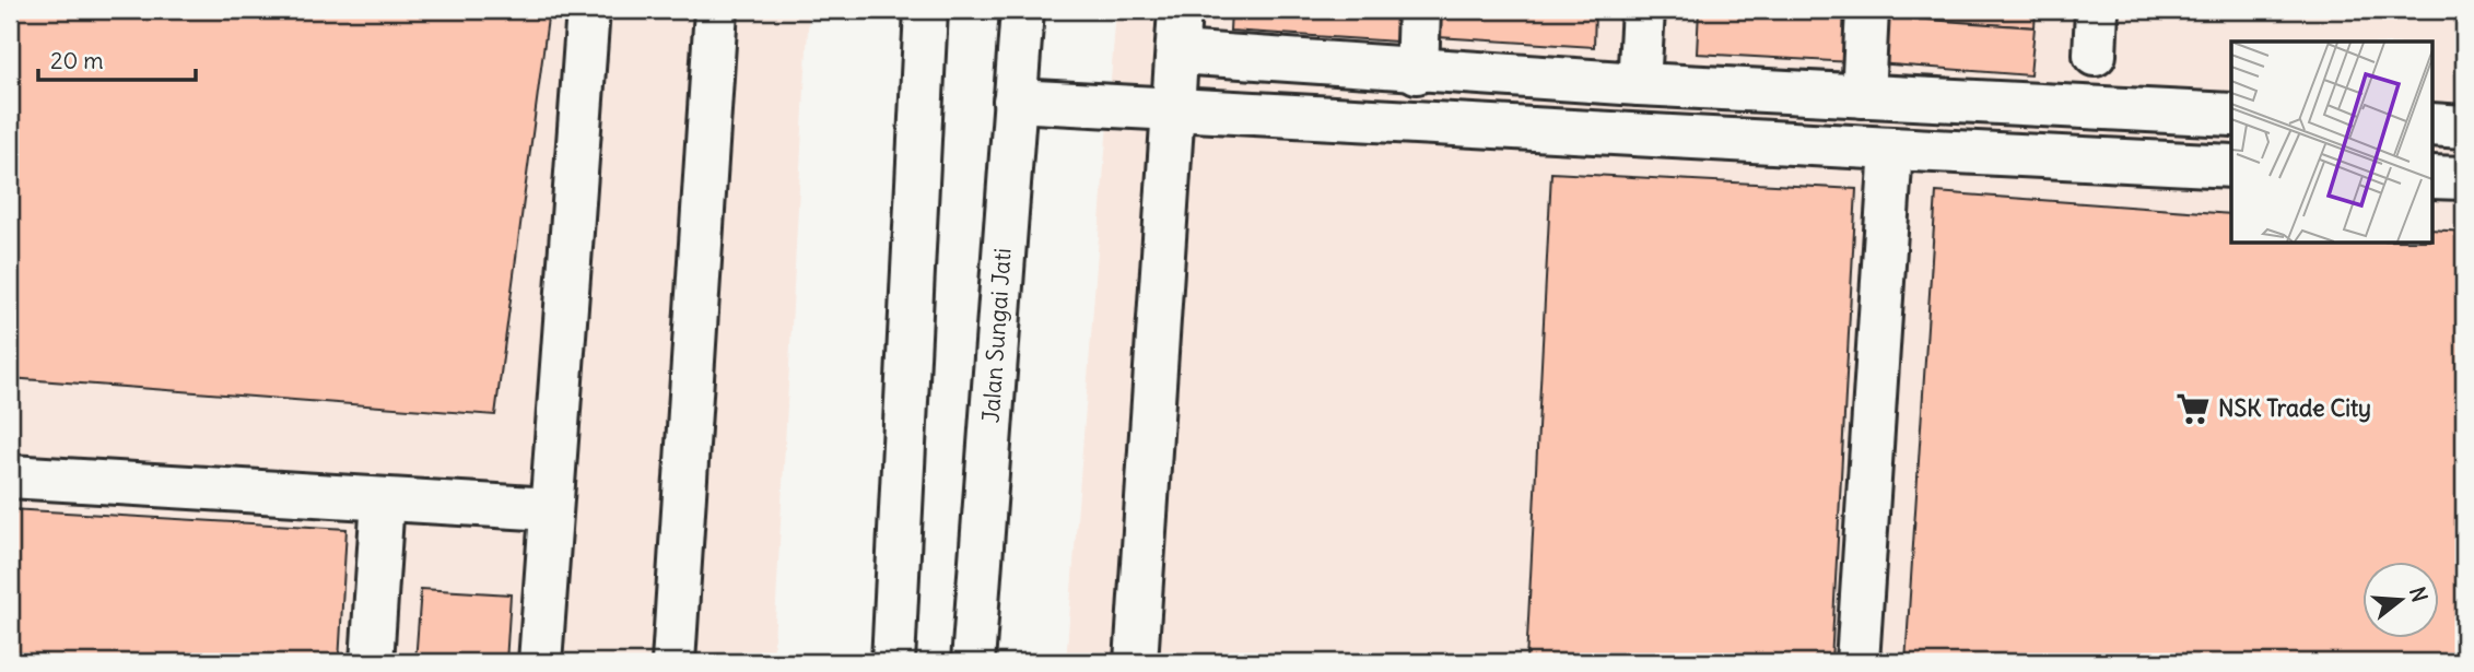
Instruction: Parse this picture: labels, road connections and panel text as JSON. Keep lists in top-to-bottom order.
{
  "streets": {
    "street": ["Jalan Sungai Jati"]
  },
  "places": {
    "supermarket": ["NSK Trade City"]
  },
  "scale_bar": "20 m",
  "north": "right"
}
